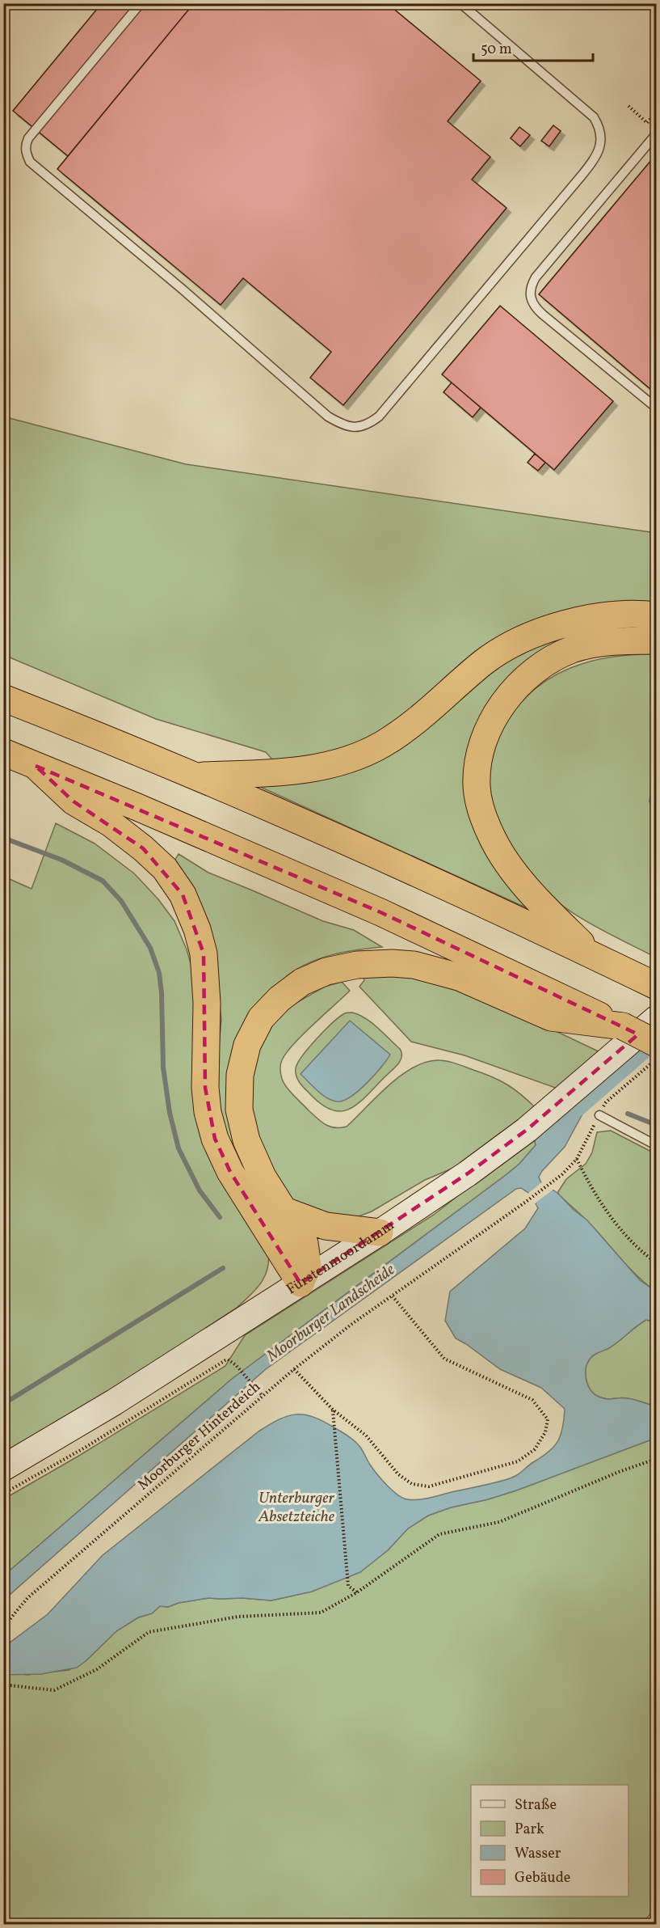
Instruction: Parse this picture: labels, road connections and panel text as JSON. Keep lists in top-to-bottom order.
{
  "streets": {
    "main road": ["Fürstenmoordamm"],
    "path": ["Moorburger Hinterdeich"]
  },
  "water": ["Moorburger Landscheide", "Unterburger Absetzteiche"],
  "legend": [
    "Straße",
    "Park",
    "Wasser",
    "Gebäude"
  ],
  "scale_bar": "50 m"
}
